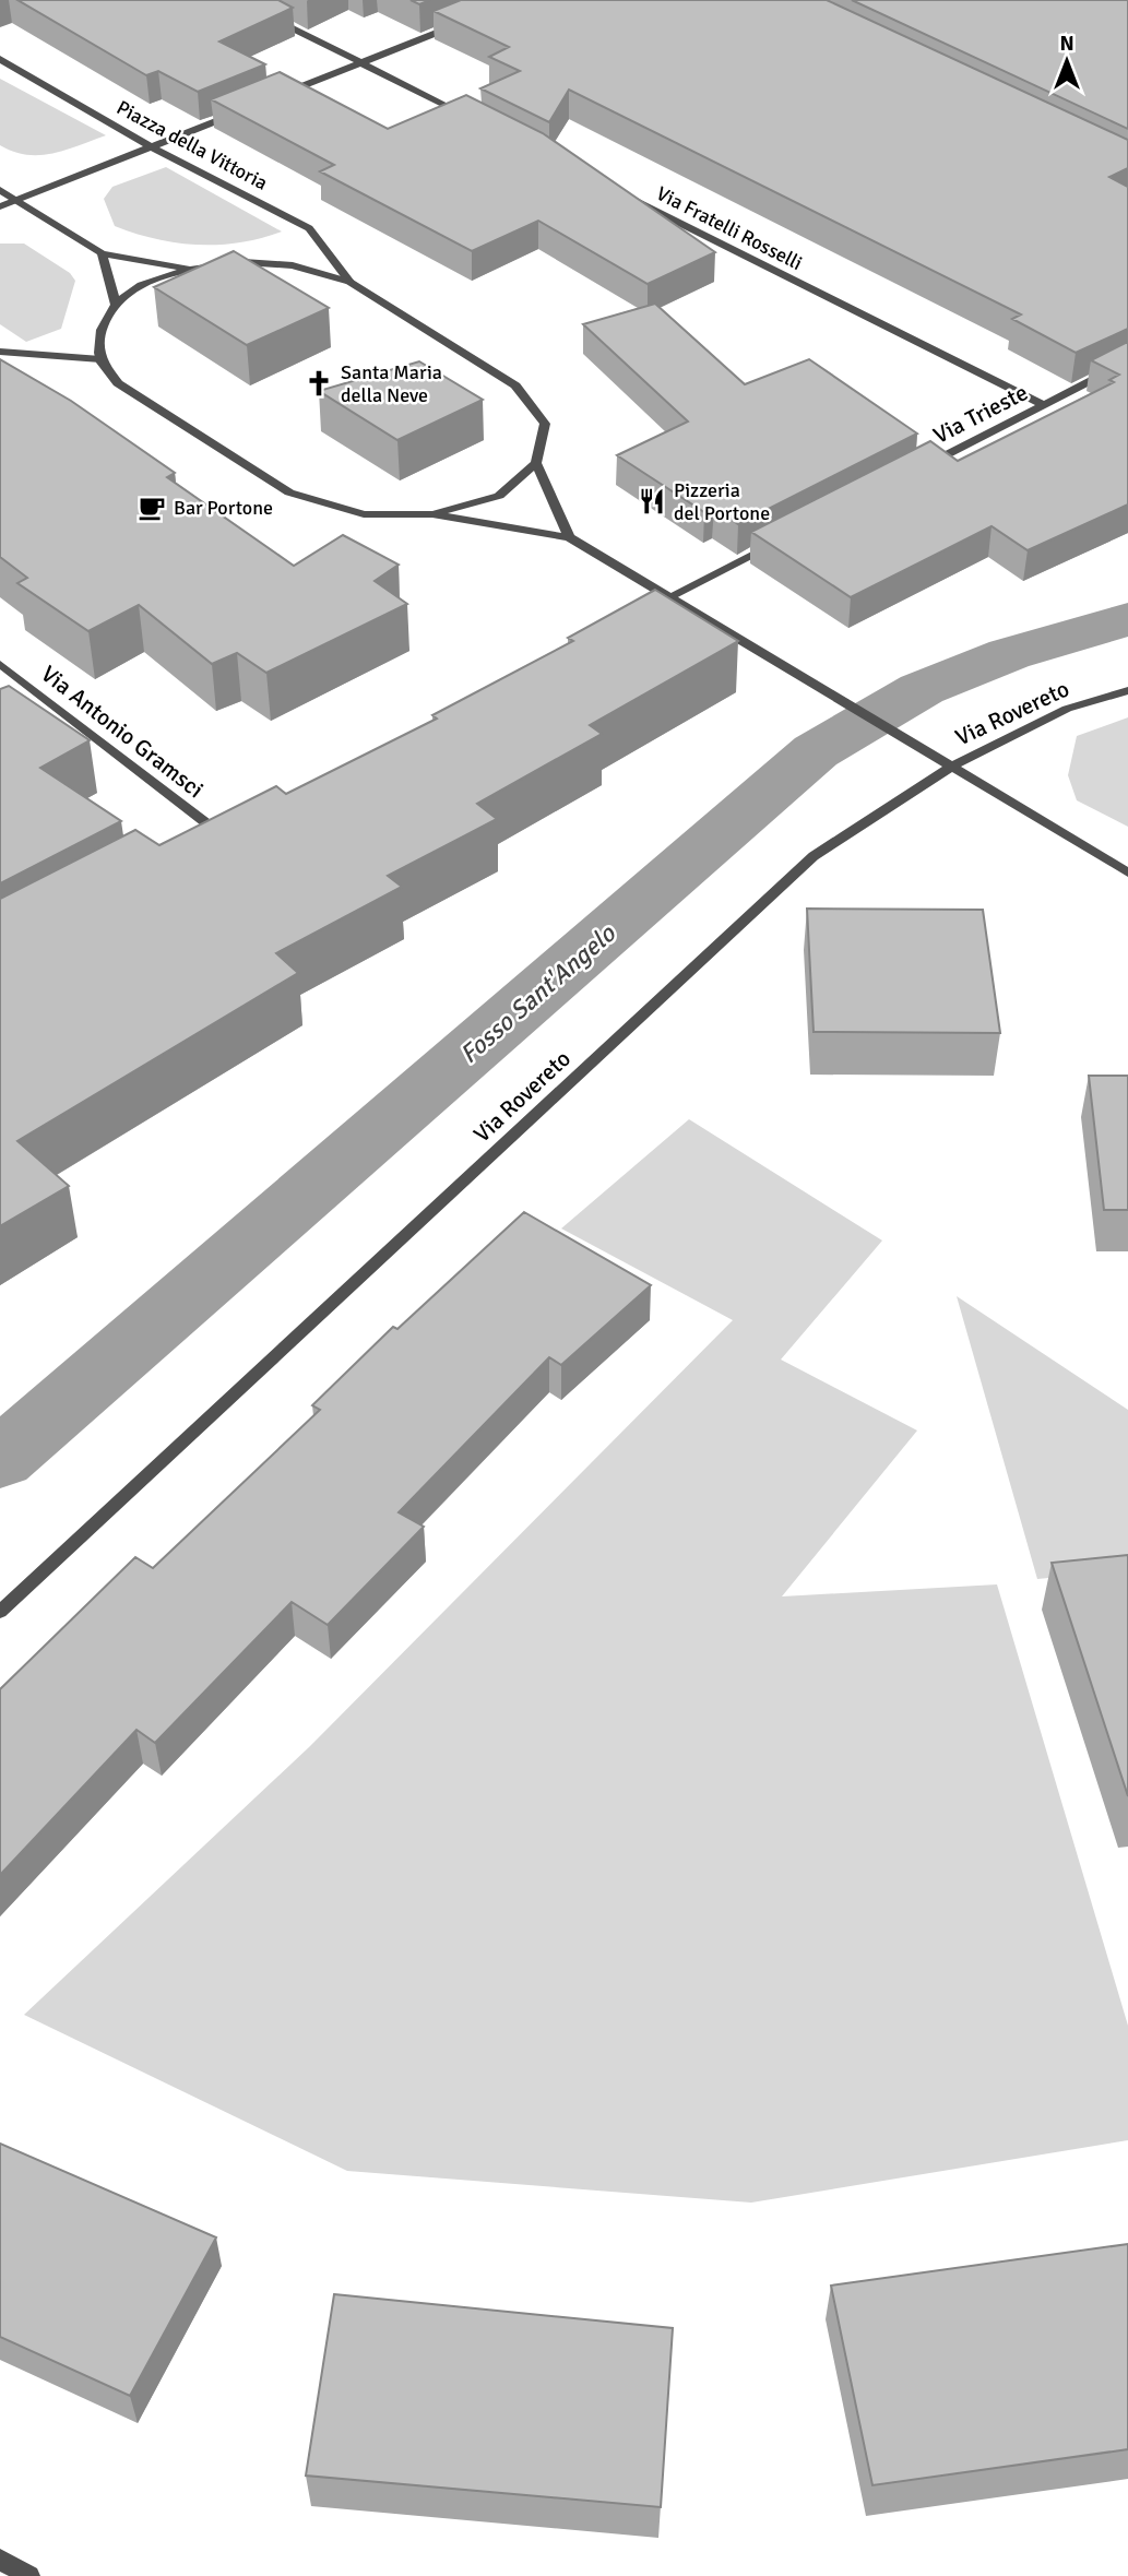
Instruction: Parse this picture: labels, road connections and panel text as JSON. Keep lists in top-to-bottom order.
{
  "streets": {
    "street": [
      "Piazza della Vittoria",
      "Via Fratelli Rosselli",
      "Via Trieste",
      "Via Rovereto",
      "Via Antonio Gramsci"
    ]
  },
  "crossings": [
    ["Via Fratelli Rosselli", "Via Trieste"]
  ],
  "water": ["Fosso Sant'Angelo"],
  "places": {
    "church": ["Santa Maria della Neve"],
    "restaurant": ["Pizzeria del Portone"],
    "cafe": ["Bar Portone"]
  },
  "north": "top"
}
